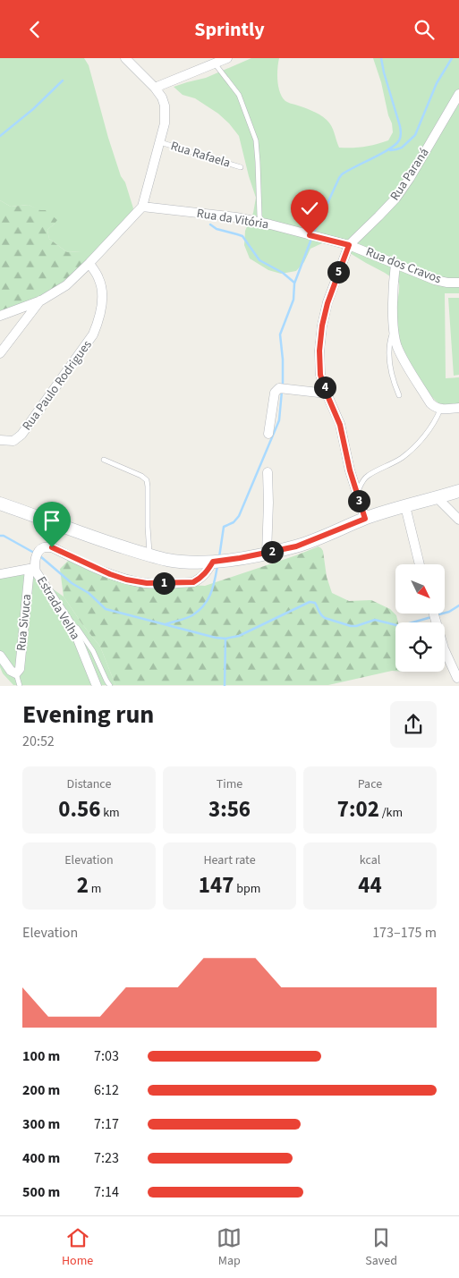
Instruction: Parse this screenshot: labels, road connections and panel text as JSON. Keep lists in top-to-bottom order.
{
  "streets": {
    "street": [
      "Rua Paraná",
      "Rua da Vitória",
      "Rua dos Cravos",
      "Rua Paulo Rodrigues",
      "Estrada Velha",
      "Rua Sivuca"
    ],
    "lane": ["Rua Rafaela"]
  },
  "crossings": [
    ["Rua Paraná", "Rua da Vitória"],
    ["Rua Paraná", "Rua dos Cravos"],
    ["Rua da Vitória", "Rua dos Cravos"],
    ["Estrada Velha", "Rua Sivuca"]
  ],
  "north": "bottom right",
  "page": {
    "header": "Sprintly",
    "pins": [
      "5",
      "4",
      "3",
      "2",
      "1"
    ],
    "heading": ["Evening run", "20:52"],
    "stats": [
      ["Distance", "0.56 km"],
      ["Time", "3:56"],
      ["Pace", "7:02 /km"],
      ["Elevation", "2 m"],
      ["Heart rate", "147 bpm"],
      ["kcal", "44"]
    ],
    "chart": ["Elevation", "173–175 m"],
    "list": [
      {
        "name": "100 m",
        "note": "7:03"
      },
      {
        "name": "200 m",
        "note": "6:12"
      },
      {
        "name": "300 m",
        "note": "7:17"
      },
      {
        "name": "400 m",
        "note": "7:23"
      },
      {
        "name": "500 m",
        "note": "7:14"
      }
    ],
    "tabs": ["Home", "Map", "Saved"]
  }
}
